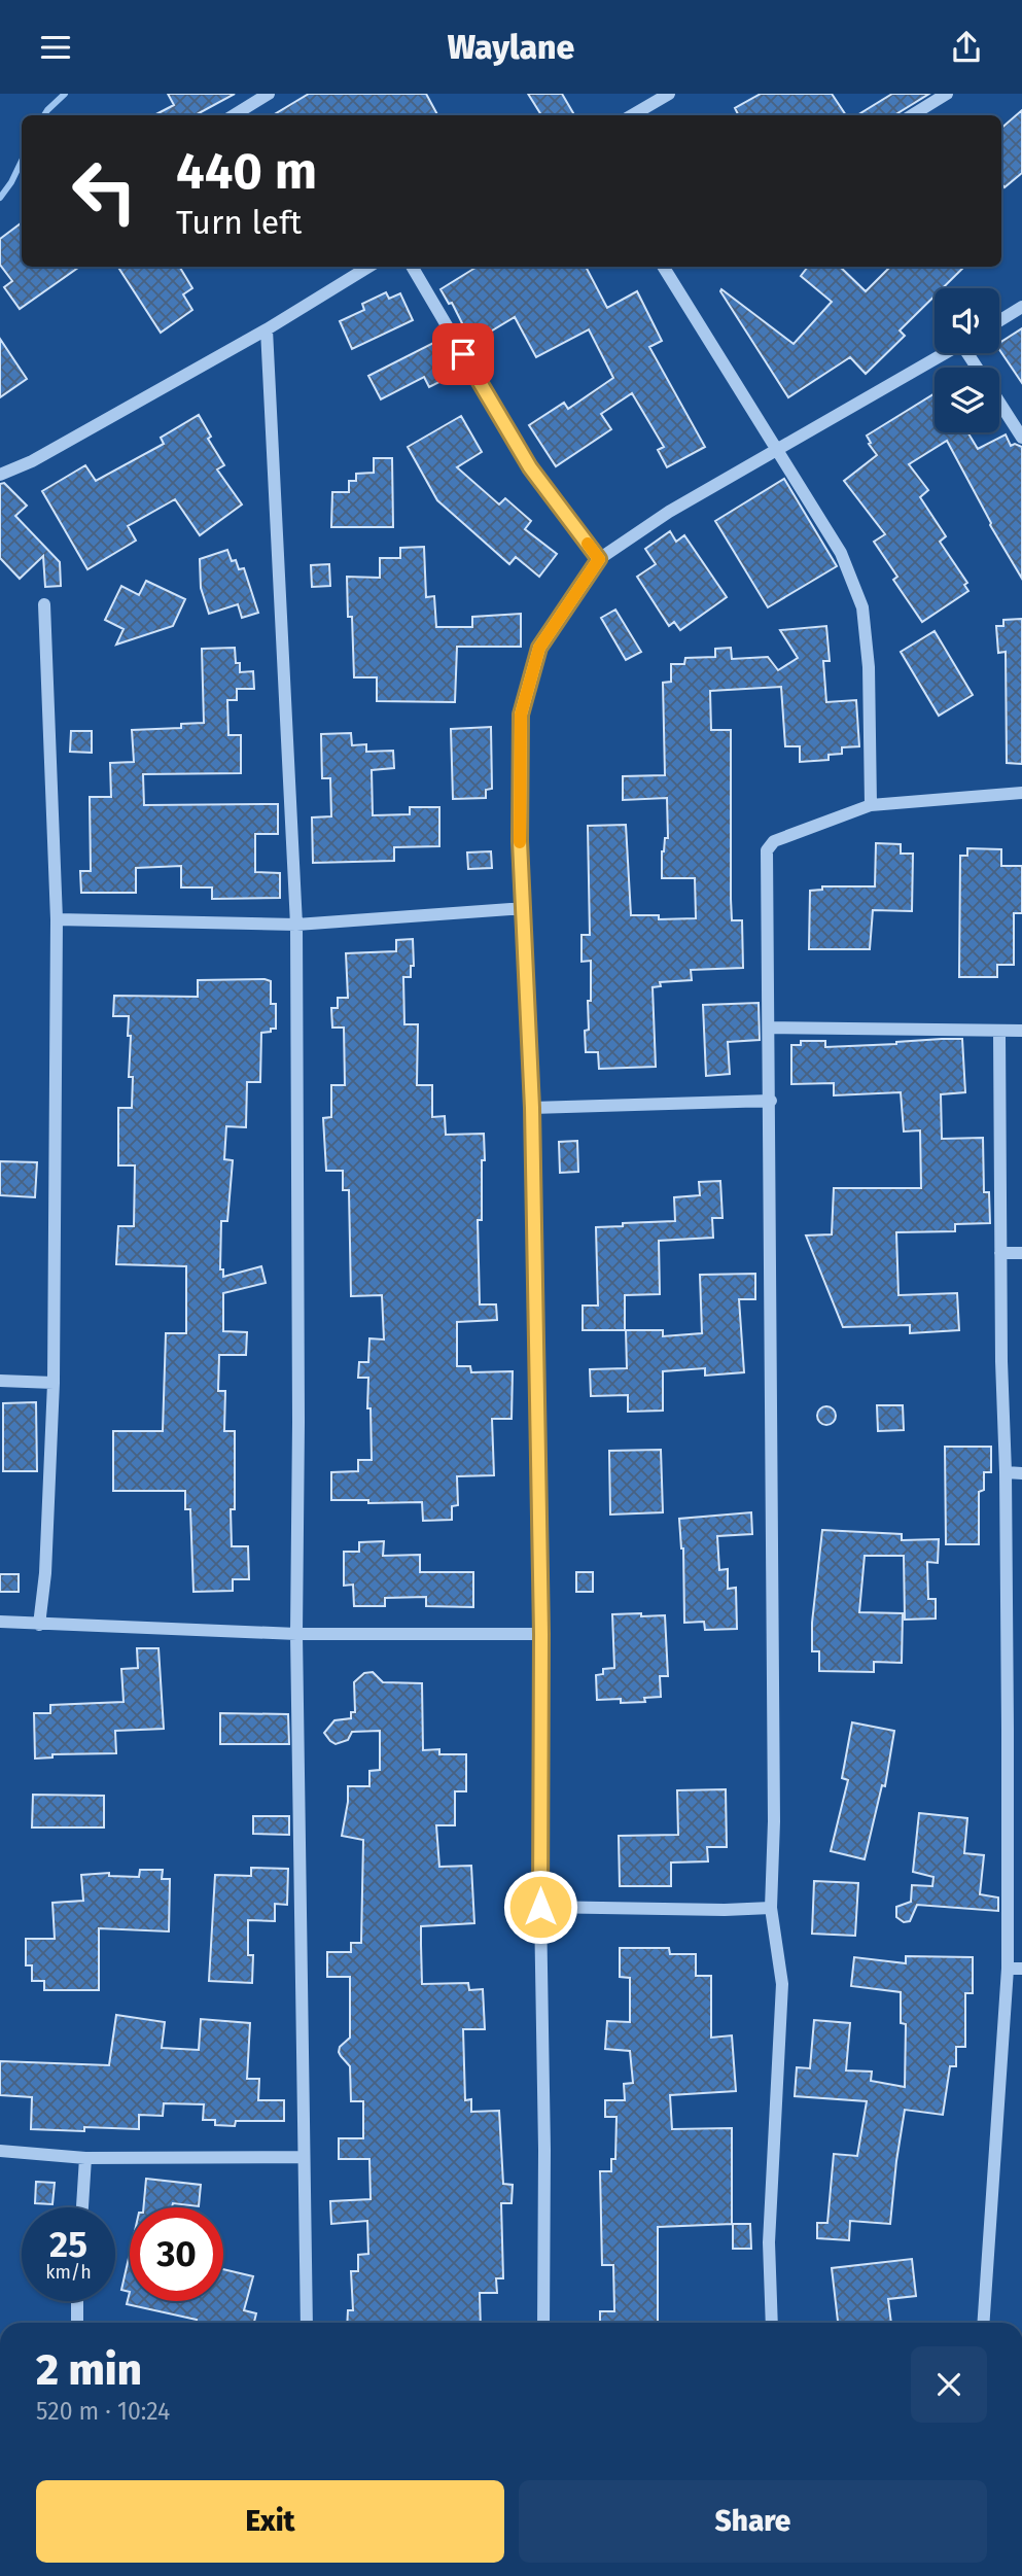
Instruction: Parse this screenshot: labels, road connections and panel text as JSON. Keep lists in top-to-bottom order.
{
  "page": {
    "header": "Waylane",
    "turn": ["440 m", "Turn left"],
    "speed": "25 km/h",
    "limit": "30",
    "heading": ["2 min", "520 m · 10:24"],
    "buttons": ["Exit", "Share"]
  }
}
